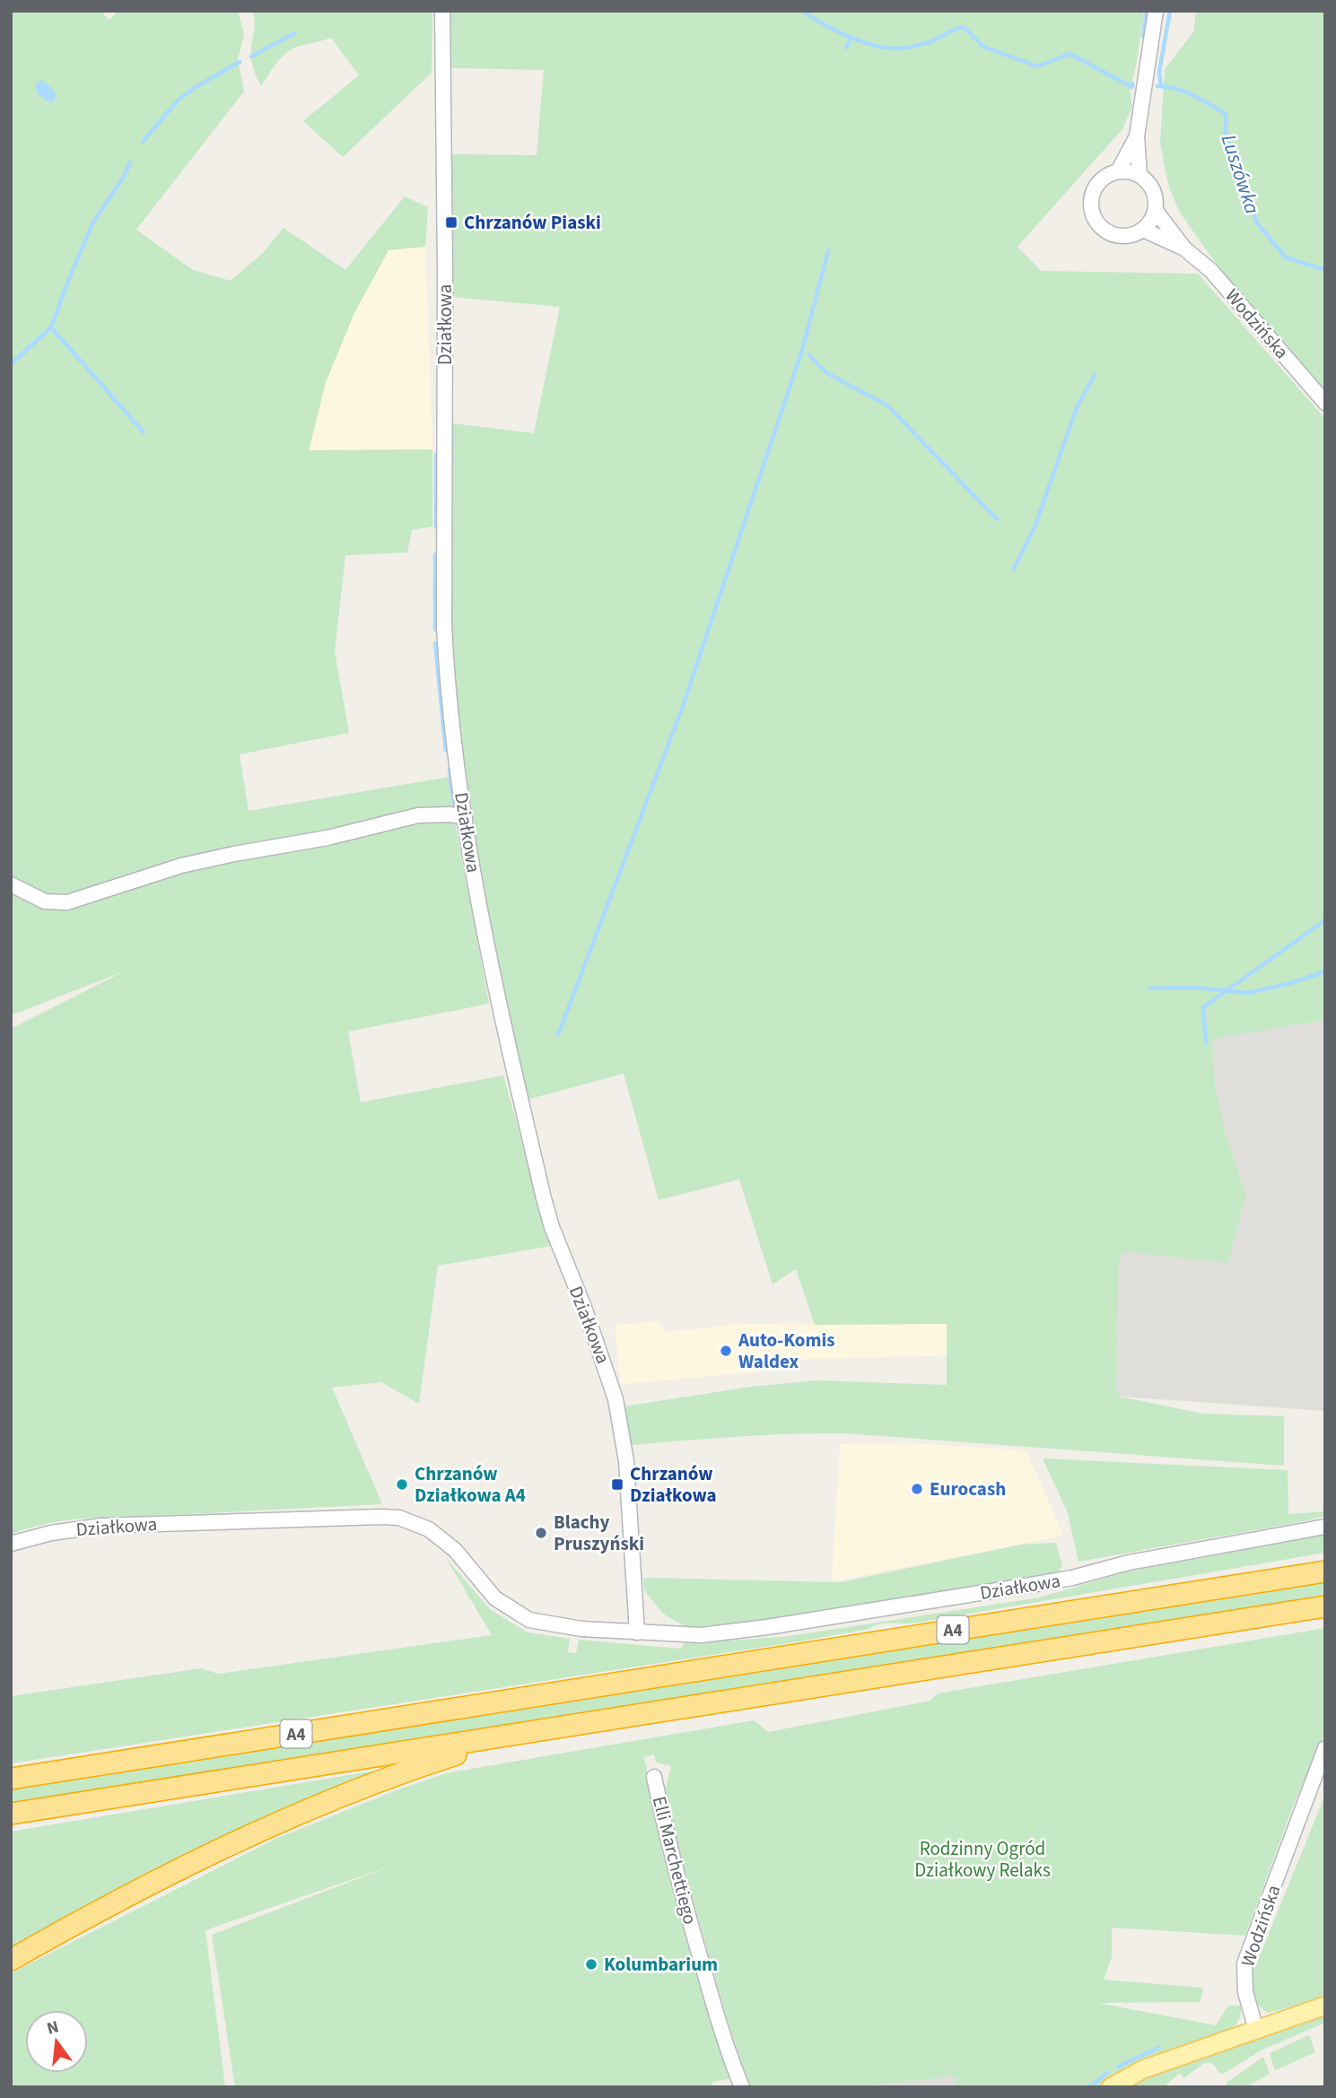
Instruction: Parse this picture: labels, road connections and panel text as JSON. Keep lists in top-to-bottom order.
{
  "streets": {
    "highway": ["A4"],
    "street": ["Wodzińska", "Działkowa", "Elli Marchettiego"]
  },
  "water": ["Luszówka"],
  "parks": ["Rodzinny Ogród Działkowy Relaks"],
  "places": {
    "transit": ["Chrzanów Piaski", "Chrzanów Działkowa"],
    "other": [
      "Auto-Komis Waldex",
      "Chrzanów Działkowa A4",
      "Eurocash",
      "Blachy Pruszyński",
      "Kolumbarium"
    ]
  },
  "north": "top"
}
